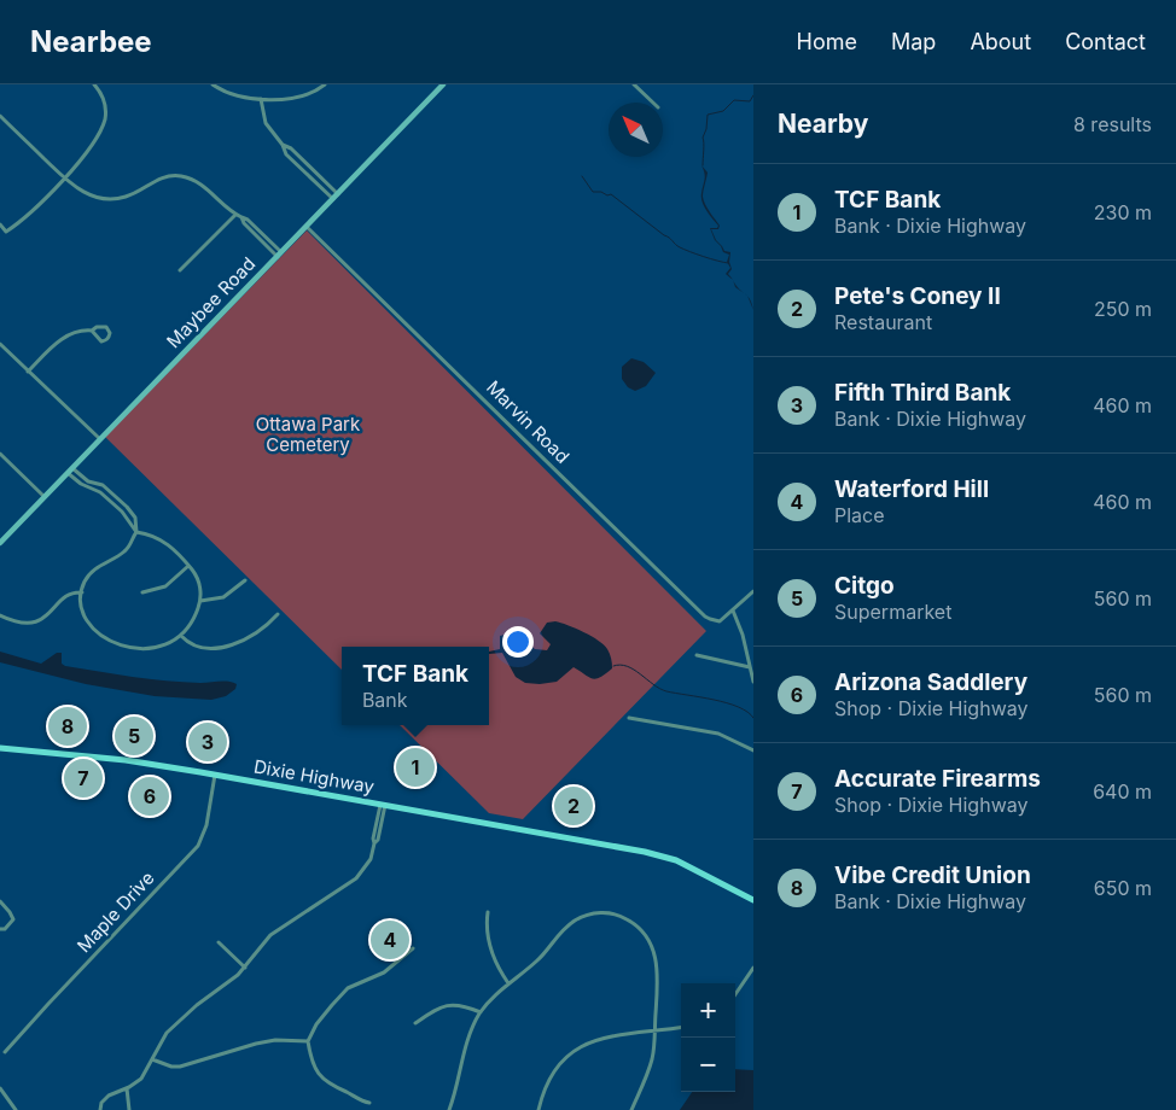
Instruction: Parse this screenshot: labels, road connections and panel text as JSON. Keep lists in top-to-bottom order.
{
  "streets": {
    "main road": ["Maybee Road", "Dixie Highway"],
    "street": ["Marvin Road", "Maple Drive"]
  },
  "crossings": [
    ["Maybee Road", "Marvin Road"],
    ["Dixie Highway", "Maple Drive"]
  ],
  "parks": ["Ottawa Park Cemetery"],
  "north": "top left",
  "page": {
    "header": "Nearbee",
    "nav": [
      "Home",
      "Map",
      "About",
      "Contact"
    ],
    "heading": ["Nearby", "8 results"],
    "list": [
      {
        "mark": "1",
        "name": "TCF Bank",
        "note": "Bank · Dixie Highway",
        "value": "230 m"
      },
      {
        "mark": "2",
        "name": "Pete's Coney II",
        "note": "Restaurant",
        "value": "250 m"
      },
      {
        "mark": "3",
        "name": "Fifth Third Bank",
        "note": "Bank · Dixie Highway",
        "value": "460 m"
      },
      {
        "mark": "4",
        "name": "Waterford Hill",
        "note": "Place",
        "value": "460 m"
      },
      {
        "mark": "5",
        "name": "Citgo",
        "note": "Supermarket",
        "value": "560 m"
      },
      {
        "mark": "6",
        "name": "Arizona Saddlery",
        "note": "Shop · Dixie Highway",
        "value": "560 m"
      },
      {
        "mark": "7",
        "name": "Accurate Firearms",
        "note": "Shop · Dixie Highway",
        "value": "640 m"
      },
      {
        "mark": "8",
        "name": "Vibe Credit Union",
        "note": "Bank · Dixie Highway",
        "value": "650 m"
      }
    ],
    "popup": ["TCF Bank", "Bank"],
    "pins": [
      "8",
      "5",
      "3",
      "1",
      "7",
      "6",
      "2",
      "4"
    ],
    "map_buttons": ["+", "−"]
  }
}
